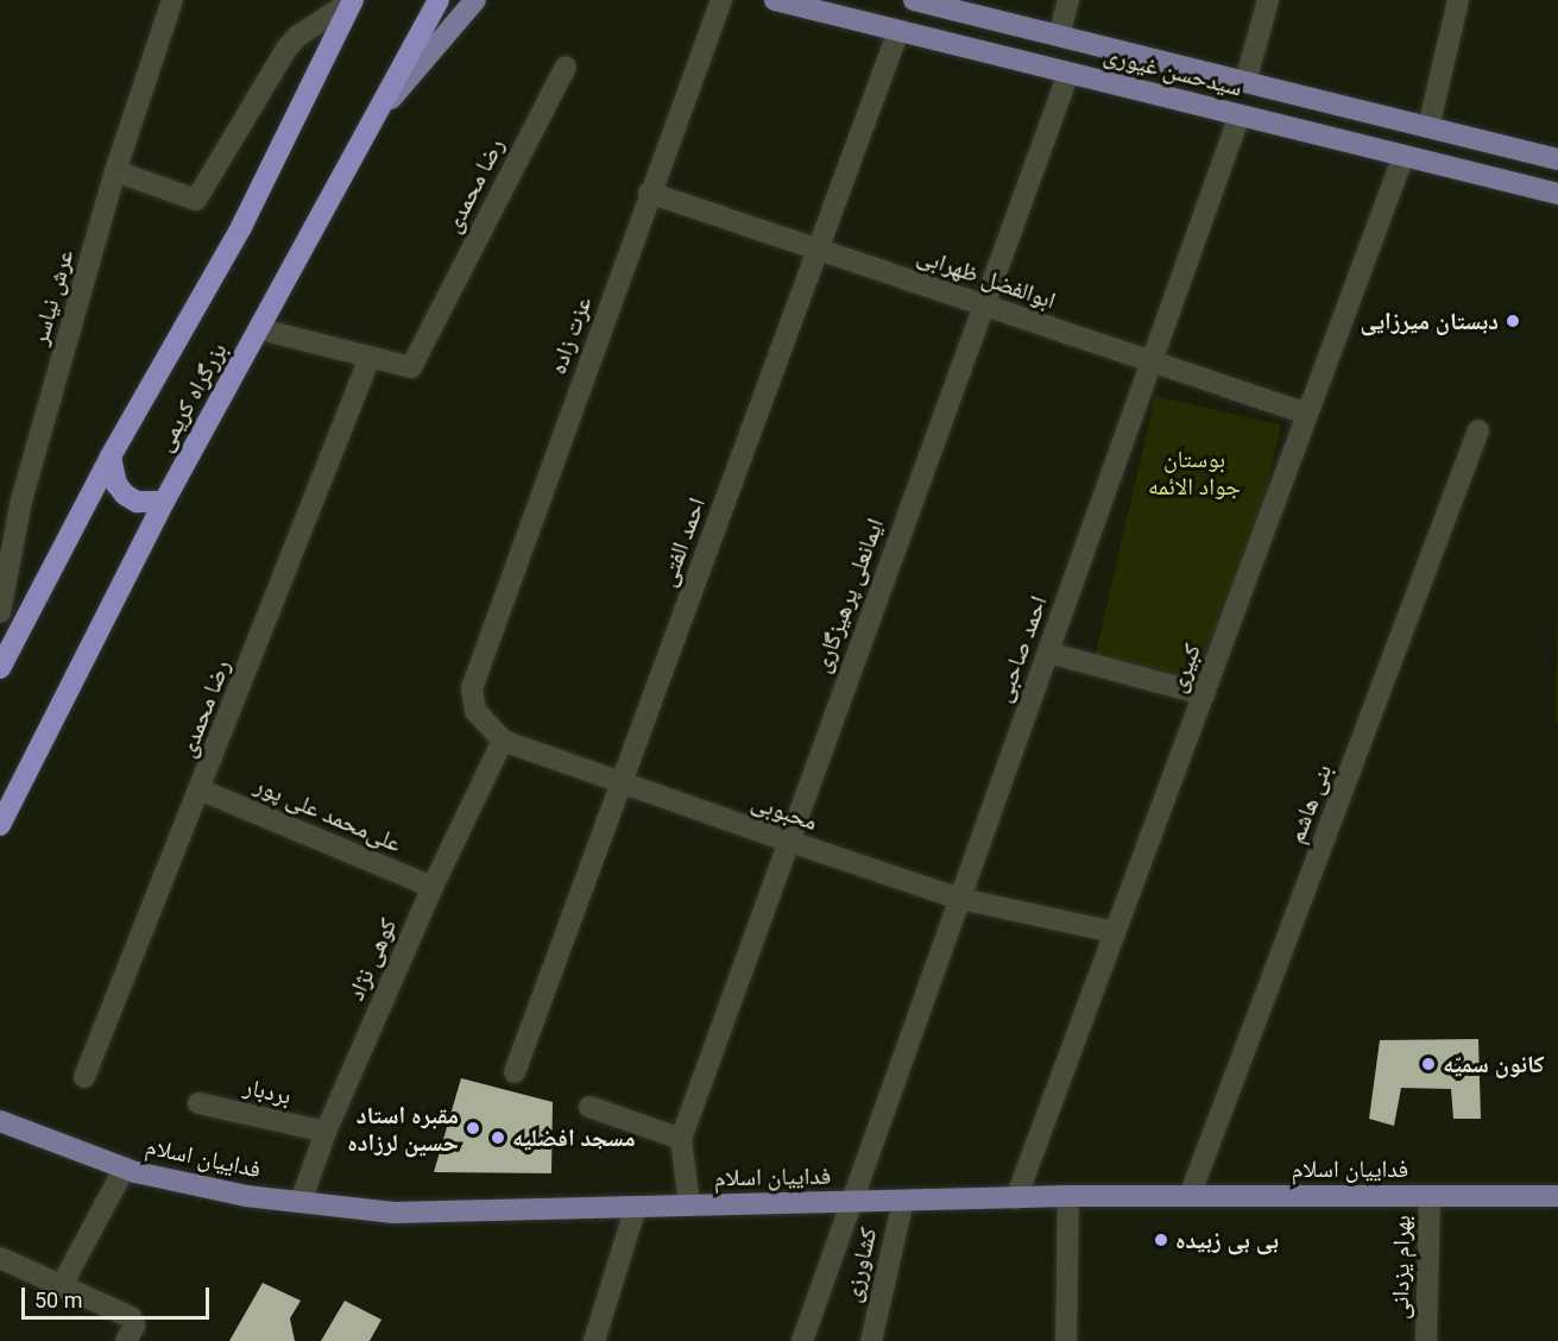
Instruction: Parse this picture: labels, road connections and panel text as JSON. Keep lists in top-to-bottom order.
{
  "streets": {
    "highway": ["بزرگراه کریمی"],
    "main road": ["سیدحسن غیوری", "فداییان اسلام"],
    "street": [
      "رضا محمدی",
      "ابوالفضل ظهرابی",
      "عرش نیاسر",
      "عزت زاده",
      "احمد الفتی",
      "ایمانعلی پرهیزگاری",
      "احمد صاحبی",
      "کبیری",
      "بنی هاشم",
      "محبوبی",
      "علی‌محمد علی پور",
      "کوهی نژاد",
      "بردبار",
      "کشاورزی",
      "بهرام یزدانی"
    ]
  },
  "crossings": [
    ["سیدحسن غیوری", "احمد الفتی"],
    ["سیدحسن غیوری", "ایمانعلی پرهیزگاری"],
    ["سیدحسن غیوری", "احمد صاحبی"],
    ["سیدحسن غیوری", "کبیری"],
    ["رضا محمدی", "بزرگراه کریمی"],
    ["رضا محمدی", "علی‌محمد علی پور"],
    ["ابوالفضل ظهرابی", "عزت زاده"],
    ["ابوالفضل ظهرابی", "احمد الفتی"],
    ["ابوالفضل ظهرابی", "ایمانعلی پرهیزگاری"],
    ["ابوالفضل ظهرابی", "احمد صاحبی"],
    ["ابوالفضل ظهرابی", "کبیری"],
    ["عزت زاده", "محبوبی"],
    ["احمد الفتی", "محبوبی"],
    ["ایمانعلی پرهیزگاری", "محبوبی"],
    ["احمد صاحبی", "محبوبی"],
    ["احمد صاحبی", "فداییان اسلام"],
    ["کبیری", "محبوبی"],
    ["کبیری", "فداییان اسلام"],
    ["بنی هاشم", "فداییان اسلام"],
    ["محبوبی", "کوهی نژاد"],
    ["علی‌محمد علی پور", "کوهی نژاد"],
    ["کوهی نژاد", "بردبار"],
    ["کوهی نژاد", "فداییان اسلام"],
    ["فداییان اسلام", "کشاورزی"],
    ["فداییان اسلام", "بهرام یزدانی"]
  ],
  "parks": ["بوستان جواد الائمه"],
  "places": [
    "دبستان میرزایی",
    "کانون سمیّه",
    "مقبره استاد حسین لرزاده",
    "مسجد افضلیه",
    "بی بی زبیده"
  ],
  "scale_bar": "50 m"
}
